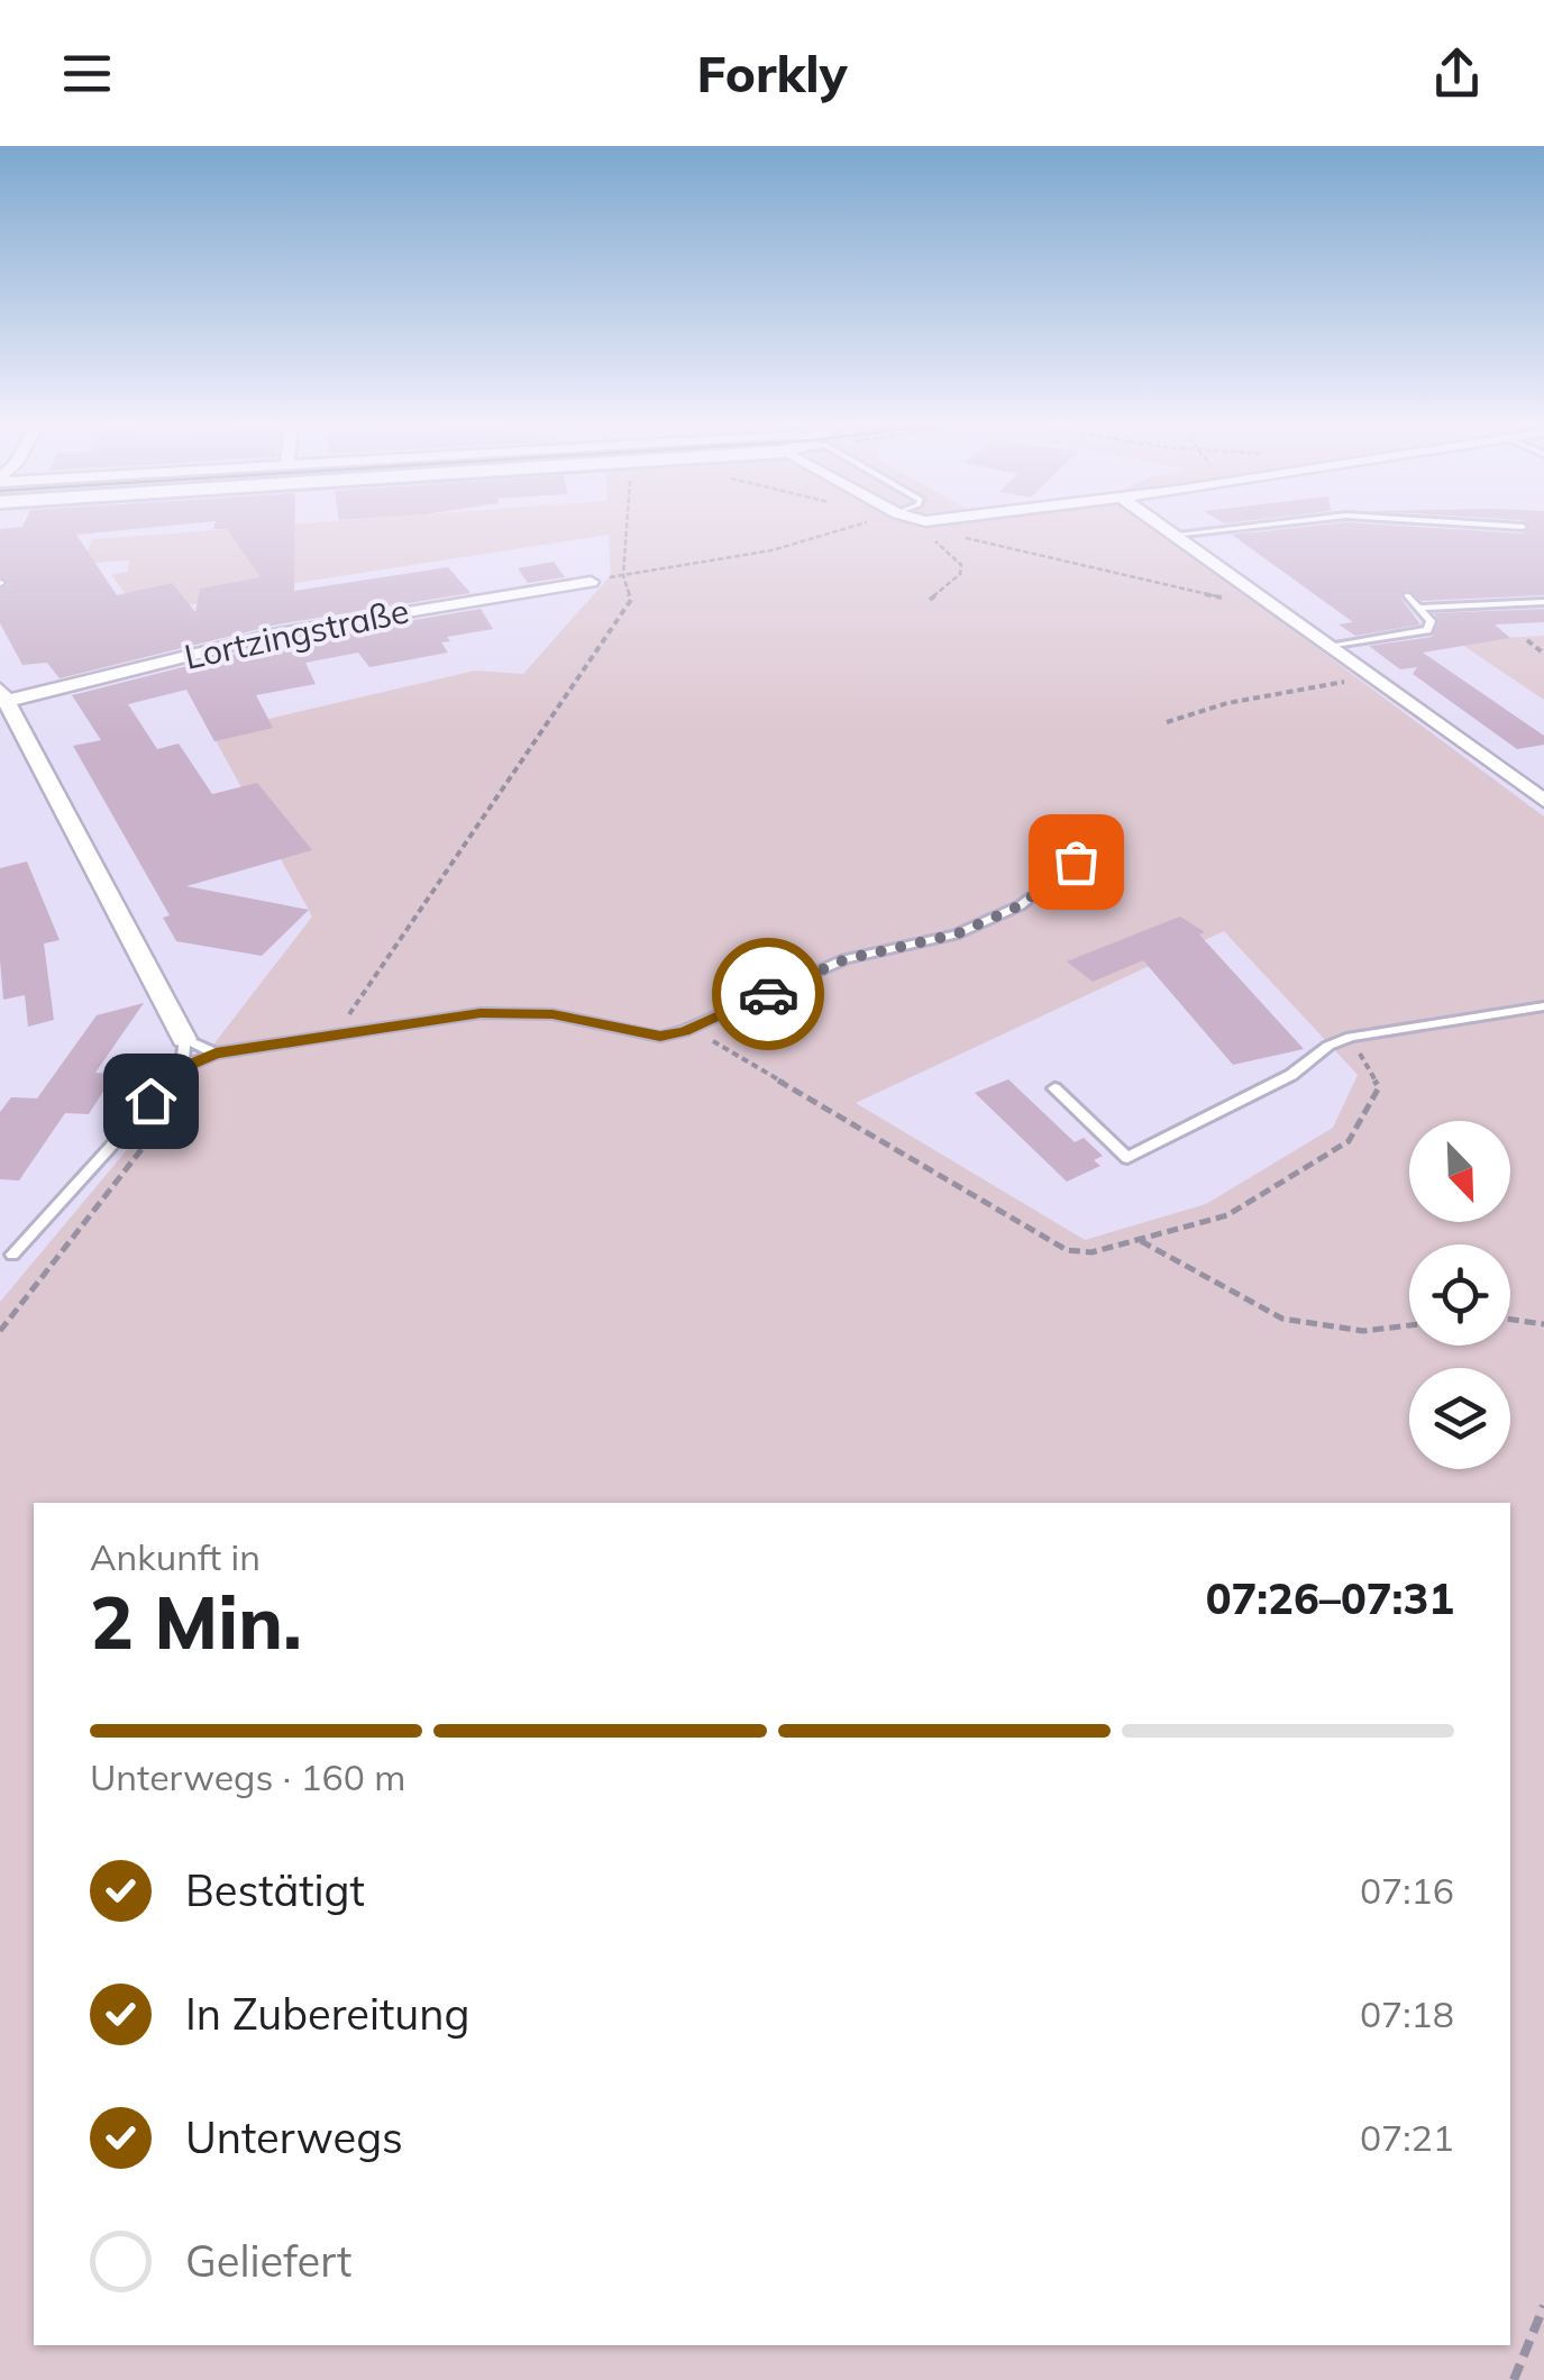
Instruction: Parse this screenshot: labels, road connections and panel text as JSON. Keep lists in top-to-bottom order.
{
  "streets": {
    "street": ["Lortzingstraße"]
  },
  "north": "bottom right",
  "page": {
    "header": "Forkly",
    "heading": ["2 Min.", "Ankunft in", "07:26–07:31"],
    "bar": "Unterwegs · 160 m",
    "list": [
      ["Bestätigt", "07:16"],
      ["In Zubereitung", "07:18"],
      ["Unterwegs", "07:21"],
      "Geliefert"
    ]
  }
}
